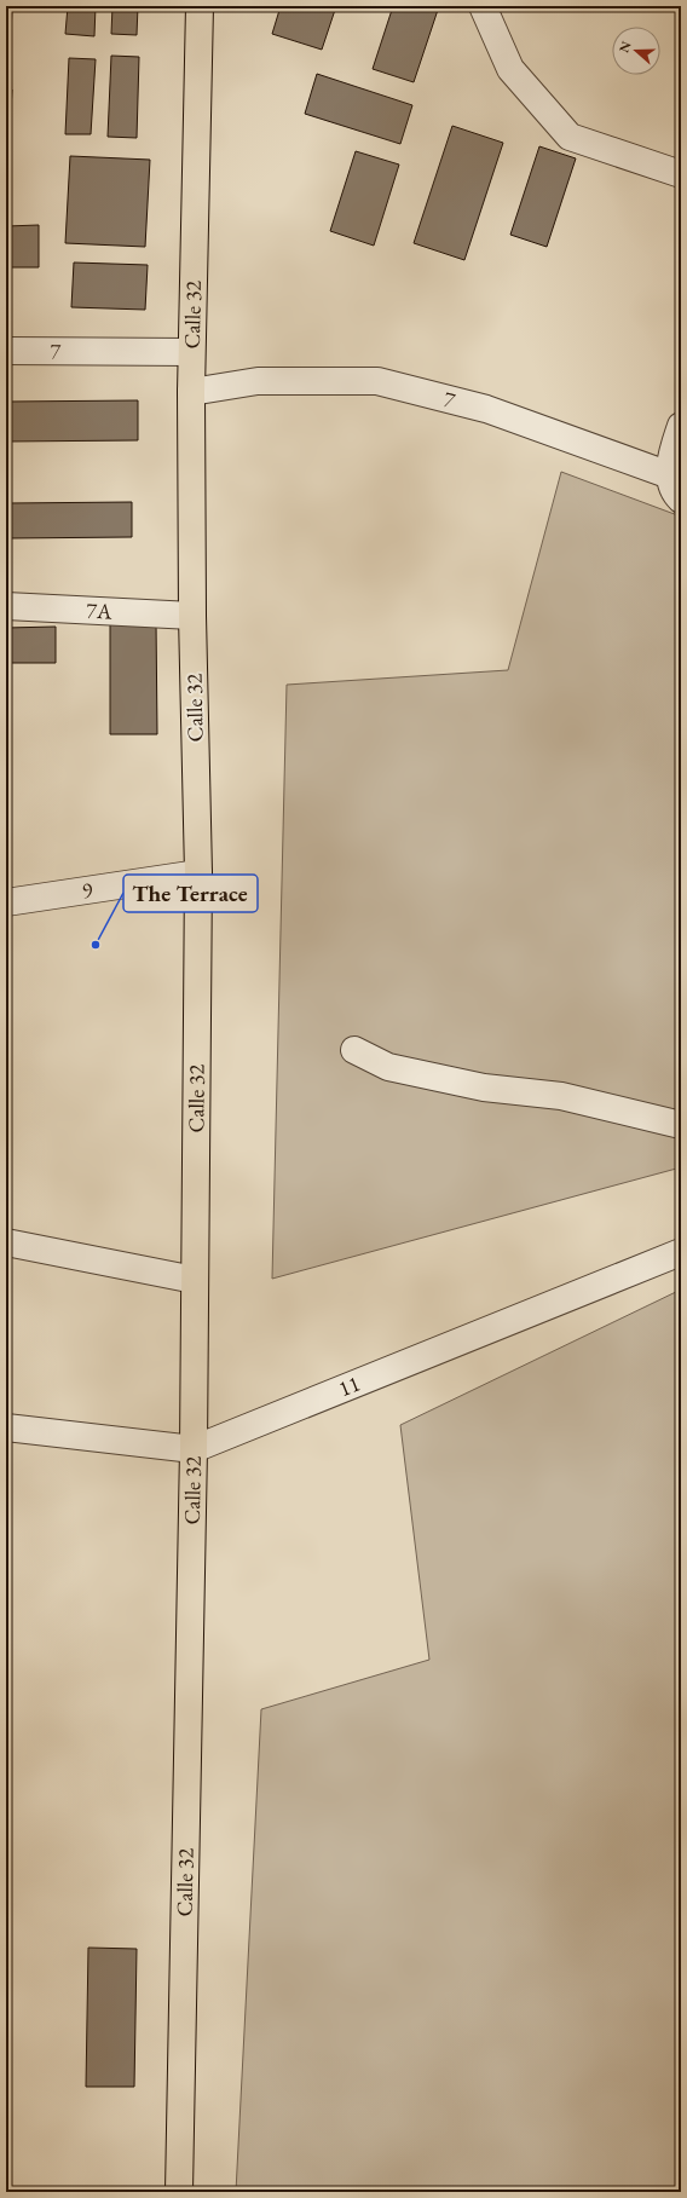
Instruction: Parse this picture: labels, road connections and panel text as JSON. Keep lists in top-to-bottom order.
{
  "streets": {
    "main road": ["Calle 32"],
    "street": [
      "7",
      "7A",
      "9",
      "11"
    ]
  },
  "crossings": [
    ["Calle 32", "7"],
    ["Calle 32", "7A"],
    ["Calle 32", "9"],
    ["Calle 32", "11"]
  ],
  "places": ["The Terrace"],
  "north": "left"
}
